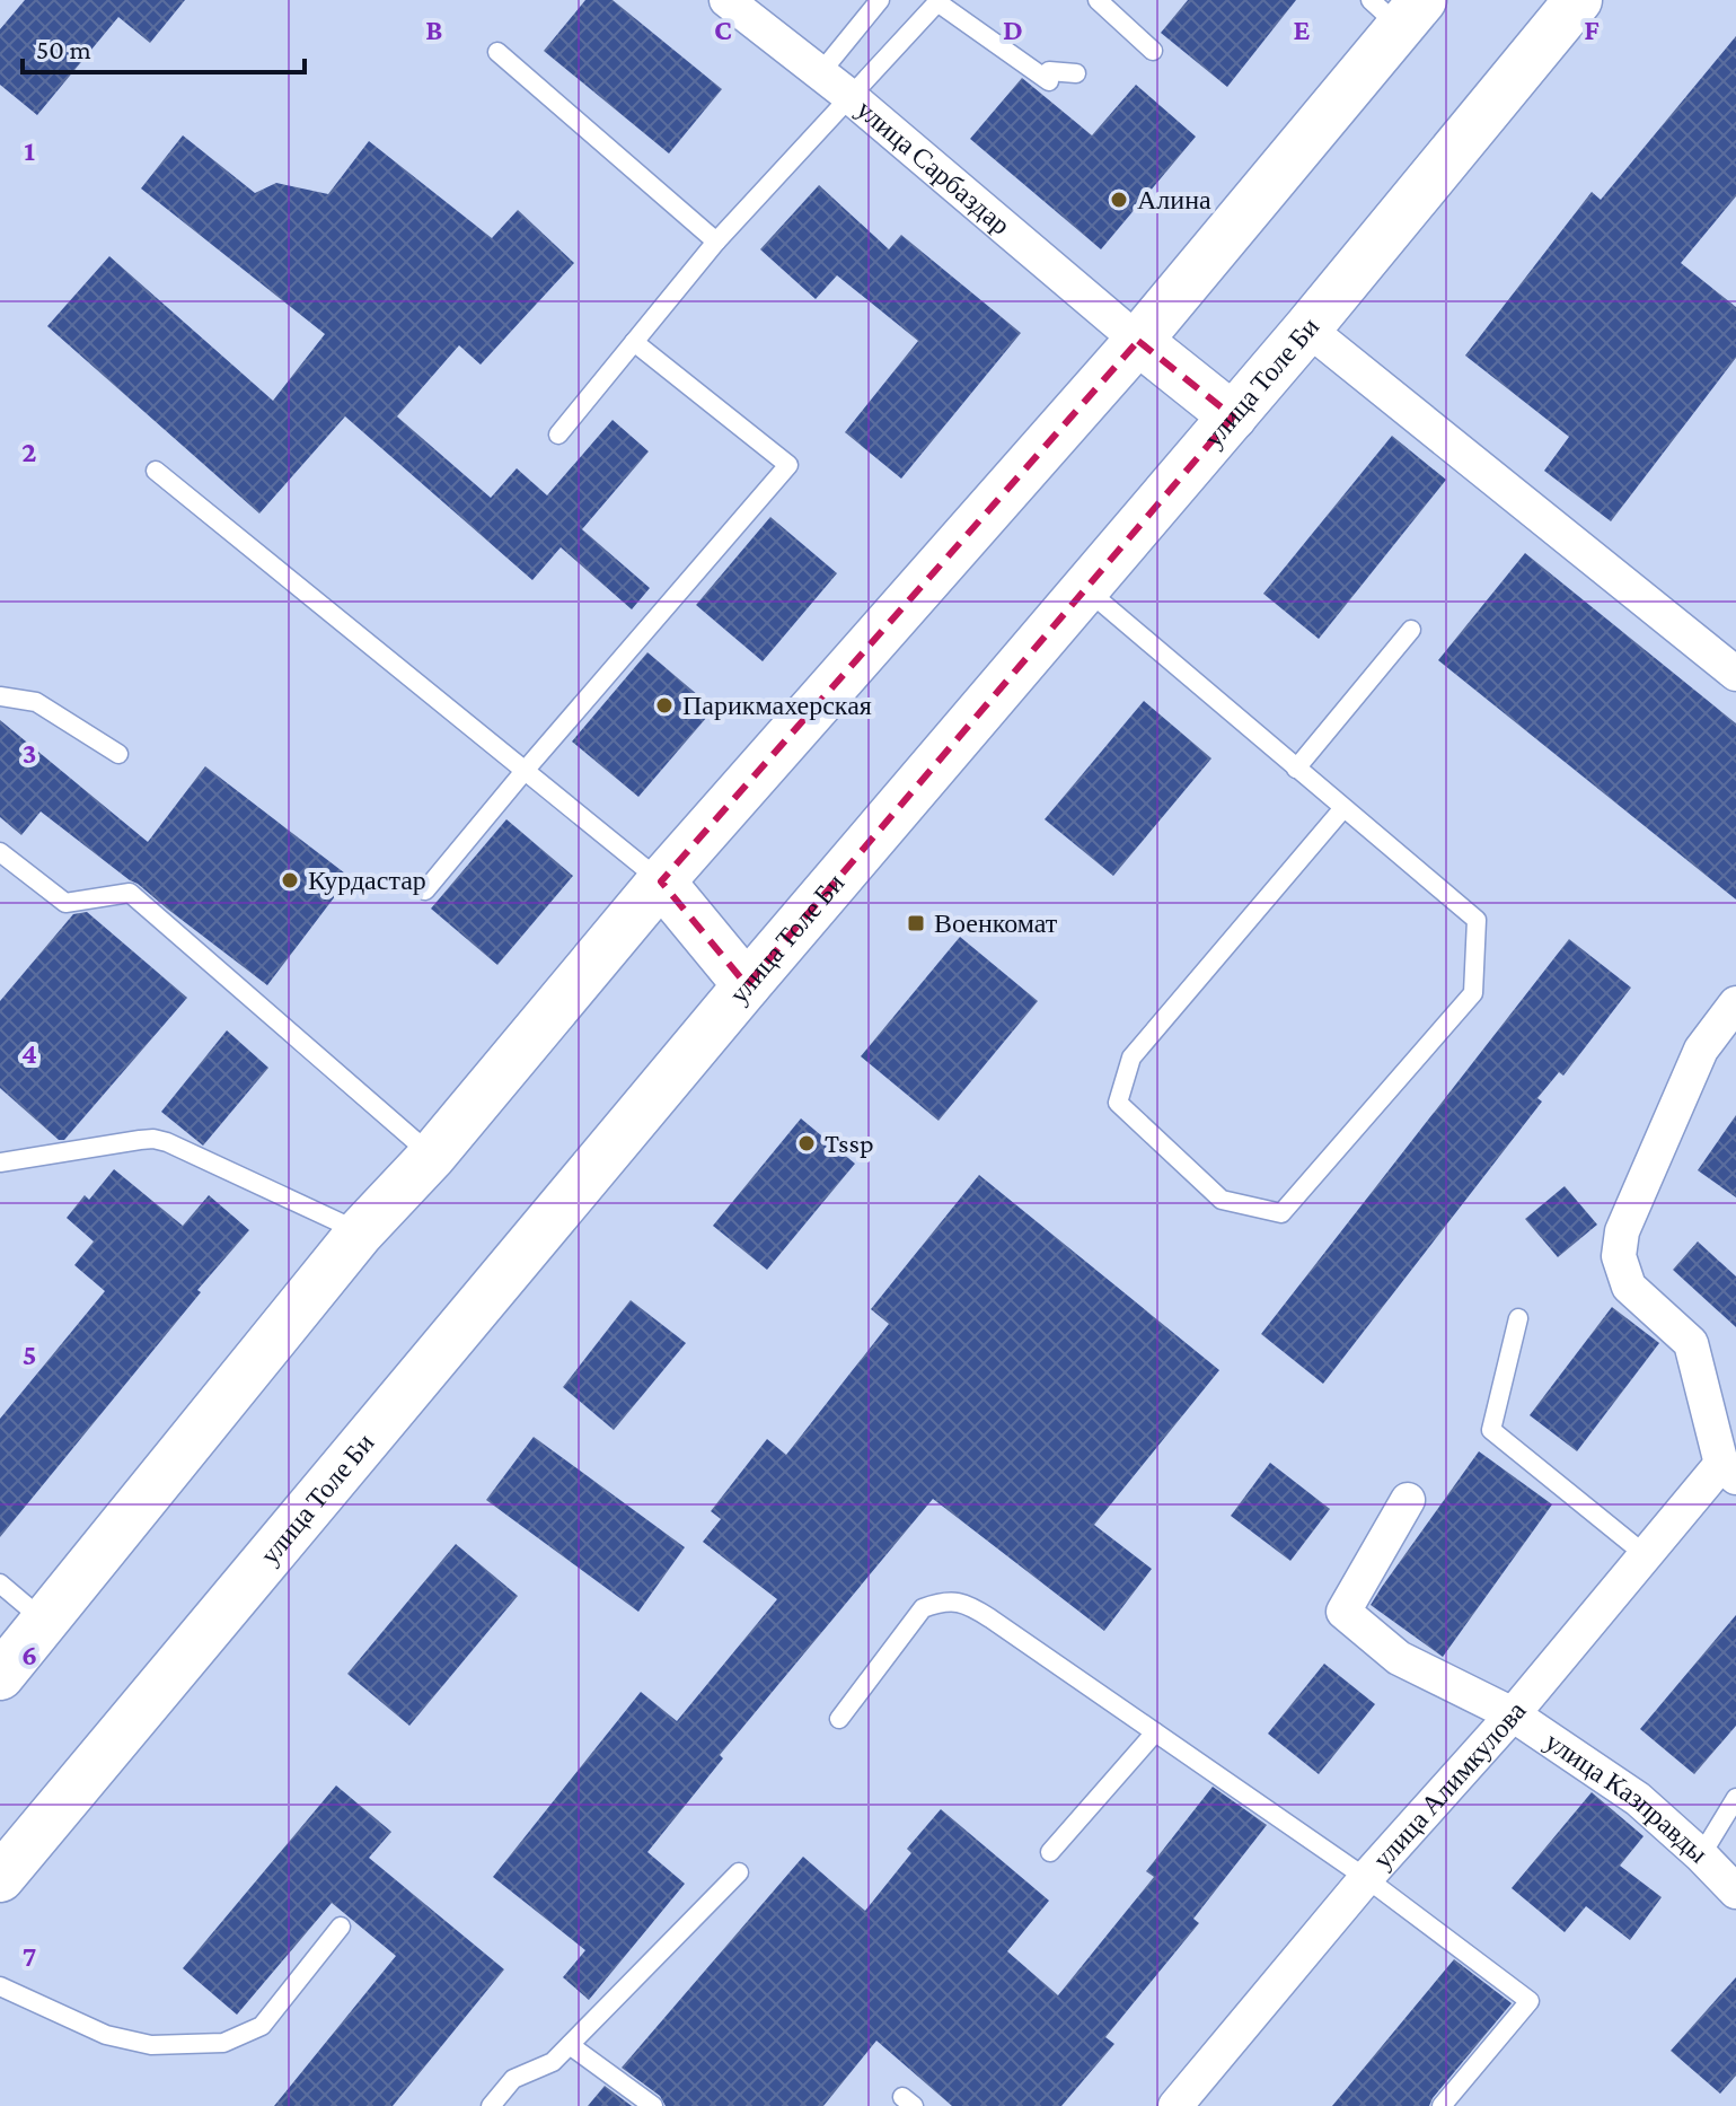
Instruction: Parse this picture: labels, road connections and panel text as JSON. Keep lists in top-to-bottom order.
{
  "streets": {
    "main road": ["улица Толе Би"],
    "street": ["улица Сарбаздар", "улица Алимкулова", "улица Казправды"]
  },
  "crossings": [
    ["улица Алимкулова", "улица Казправды"]
  ],
  "places": {
    "other": [
      "Алина",
      "Парикмахерская",
      "Курдастар",
      "Tssp"
    ],
    "transit": ["Военкомат"]
  },
  "scale_bar": "50 m",
  "grid": {
    "columns": [
      "B",
      "C",
      "D",
      "E",
      "F"
    ],
    "rows": [
      "1",
      "2",
      "3",
      "4",
      "5",
      "6",
      "7"
    ]
  }
}
